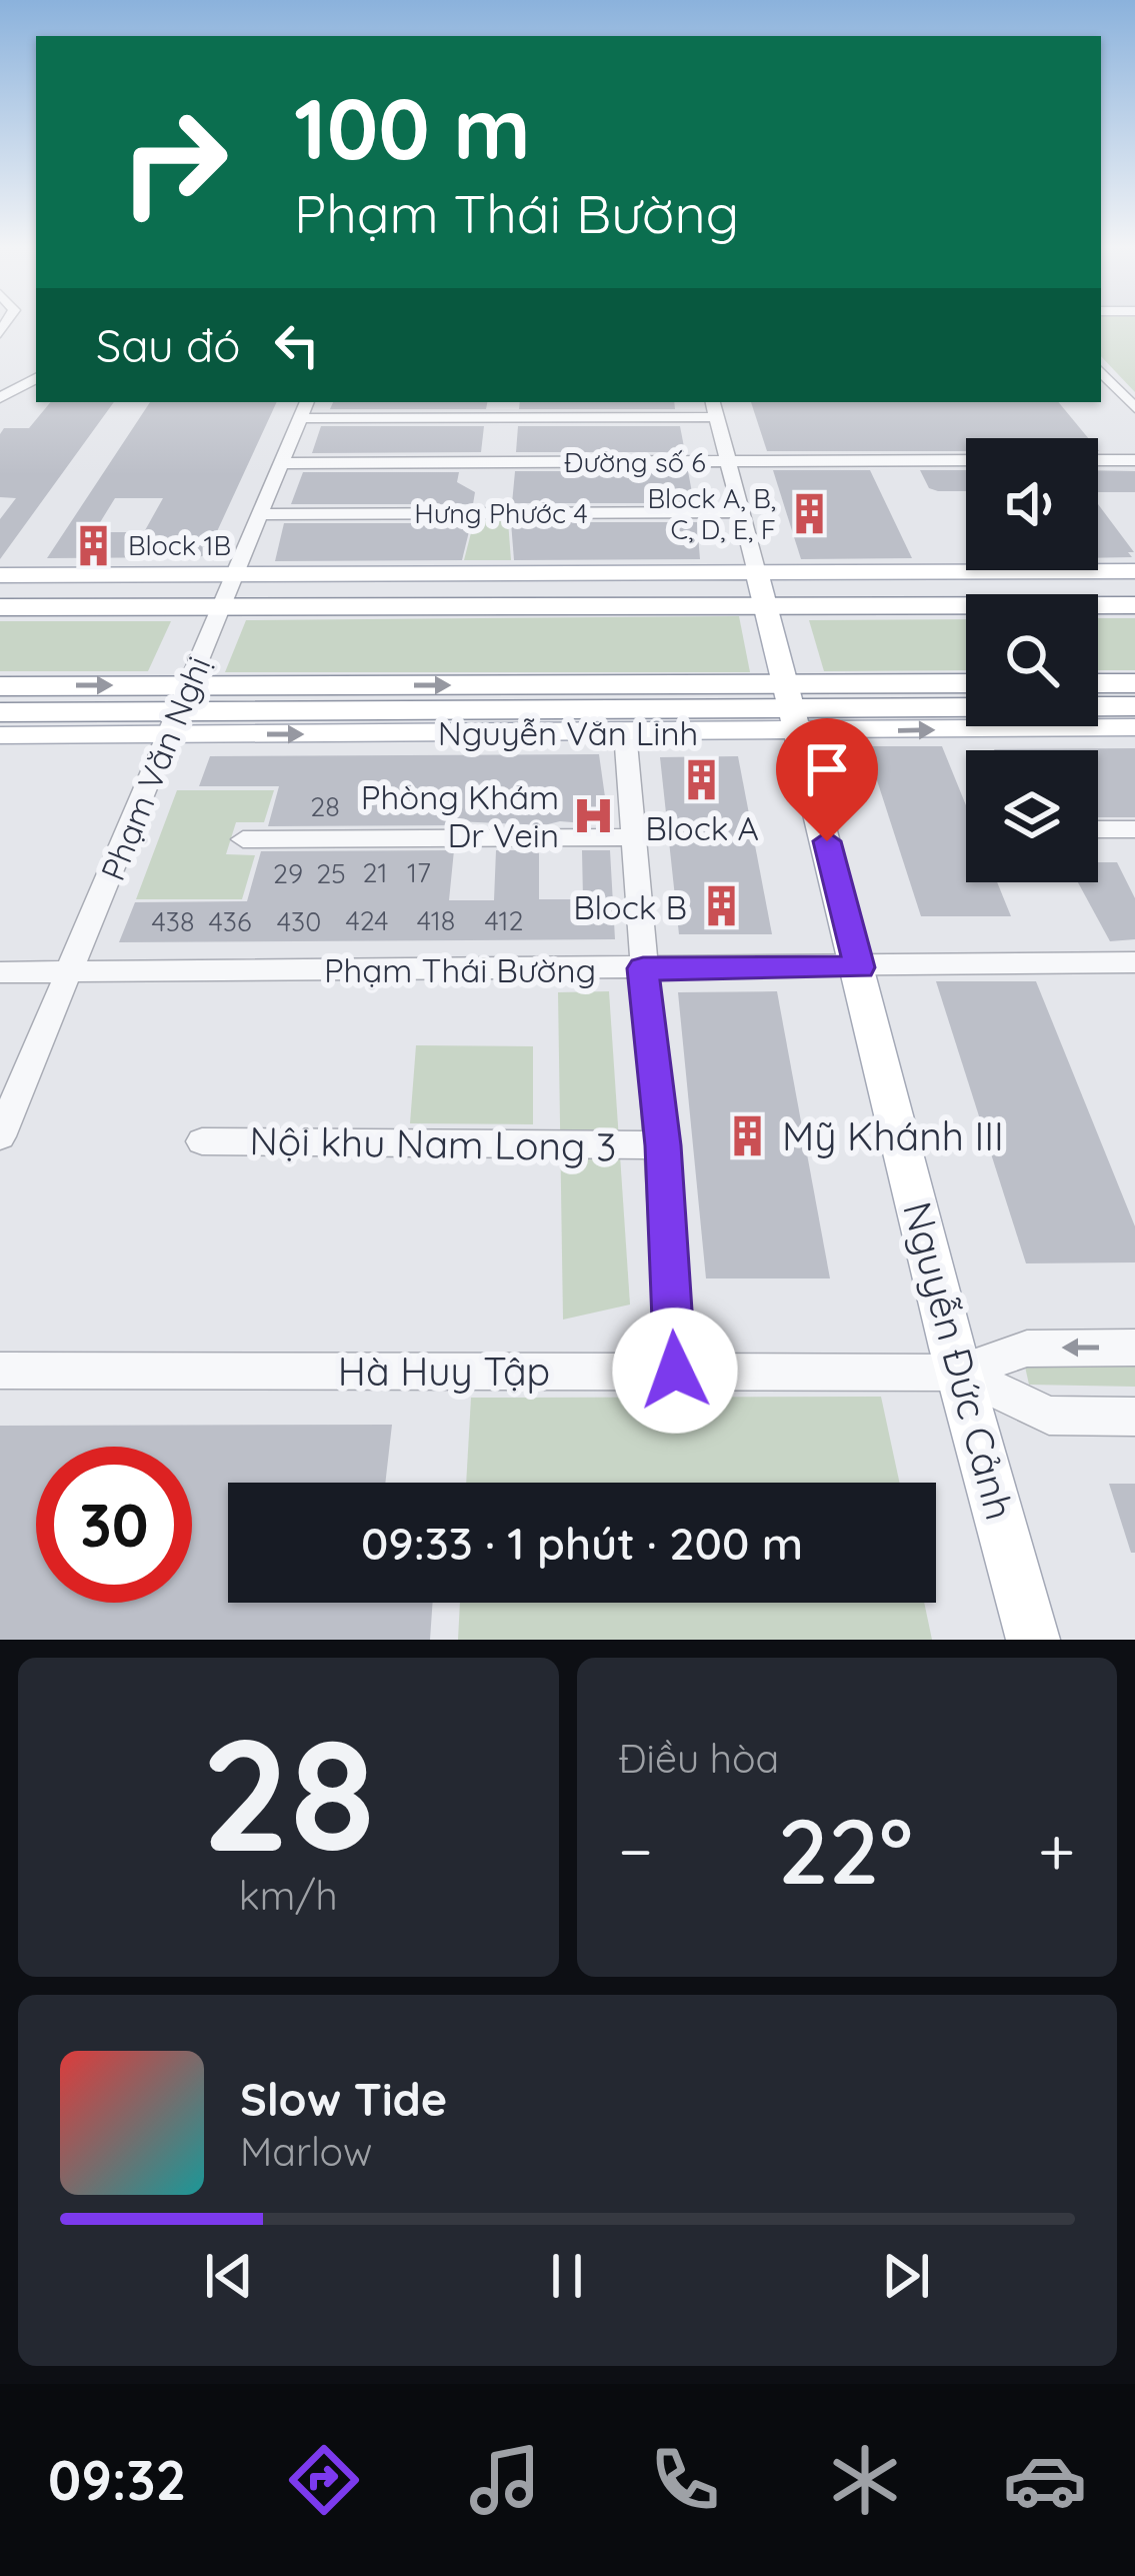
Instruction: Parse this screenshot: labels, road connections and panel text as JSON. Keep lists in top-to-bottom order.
{
  "streets": {
    "highway": ["Nguyễn Văn Linh"],
    "main road": ["Nguyễn Đức Cảnh"],
    "street": [
      "Đường số 6",
      "Hưng Phước 4",
      "Phạm Văn Nghị",
      "Phạm Thái Bường",
      "Nội khu Nam Long 3",
      "Hà Huy Tập"
    ]
  },
  "crossings": [
    ["Đường số 6", "Phạm Văn Nghị"],
    ["Hưng Phước 4", "Phạm Văn Nghị"],
    ["Nguyễn Văn Linh", "Phạm Văn Nghị"],
    ["Nguyễn Văn Linh", "Nguyễn Đức Cảnh"],
    ["Phạm Văn Nghị", "Phạm Thái Bường"],
    ["Phạm Thái Bường", "Nguyễn Đức Cảnh"],
    ["Nguyễn Đức Cảnh", "Hà Huy Tập"]
  ],
  "places": {
    "building": [
      "Block A, B, C, D, E, F",
      "Block 1B",
      "Block A",
      "Block B",
      "Mỹ Khánh III"
    ],
    "hospital": ["Phòng Khám Dr Vein"]
  },
  "house_numbers": [
    "28",
    "21",
    "17",
    "29",
    "25",
    "424",
    "418",
    "412",
    "438",
    "436",
    "430"
  ],
  "page": {
    "turn": ["100 m", "Phạm Thái Bường"],
    "then": "Sau đó",
    "limit": "30",
    "trip": "09:33 · 1 phút · 200 m",
    "tile": [
      ["28", "km/h"],
      "Điều hòa"
    ],
    "heat": ["−", "22°", "+"],
    "song": ["Slow Tide", "Marlow"],
    "tabs": "09:32"
  }
}
